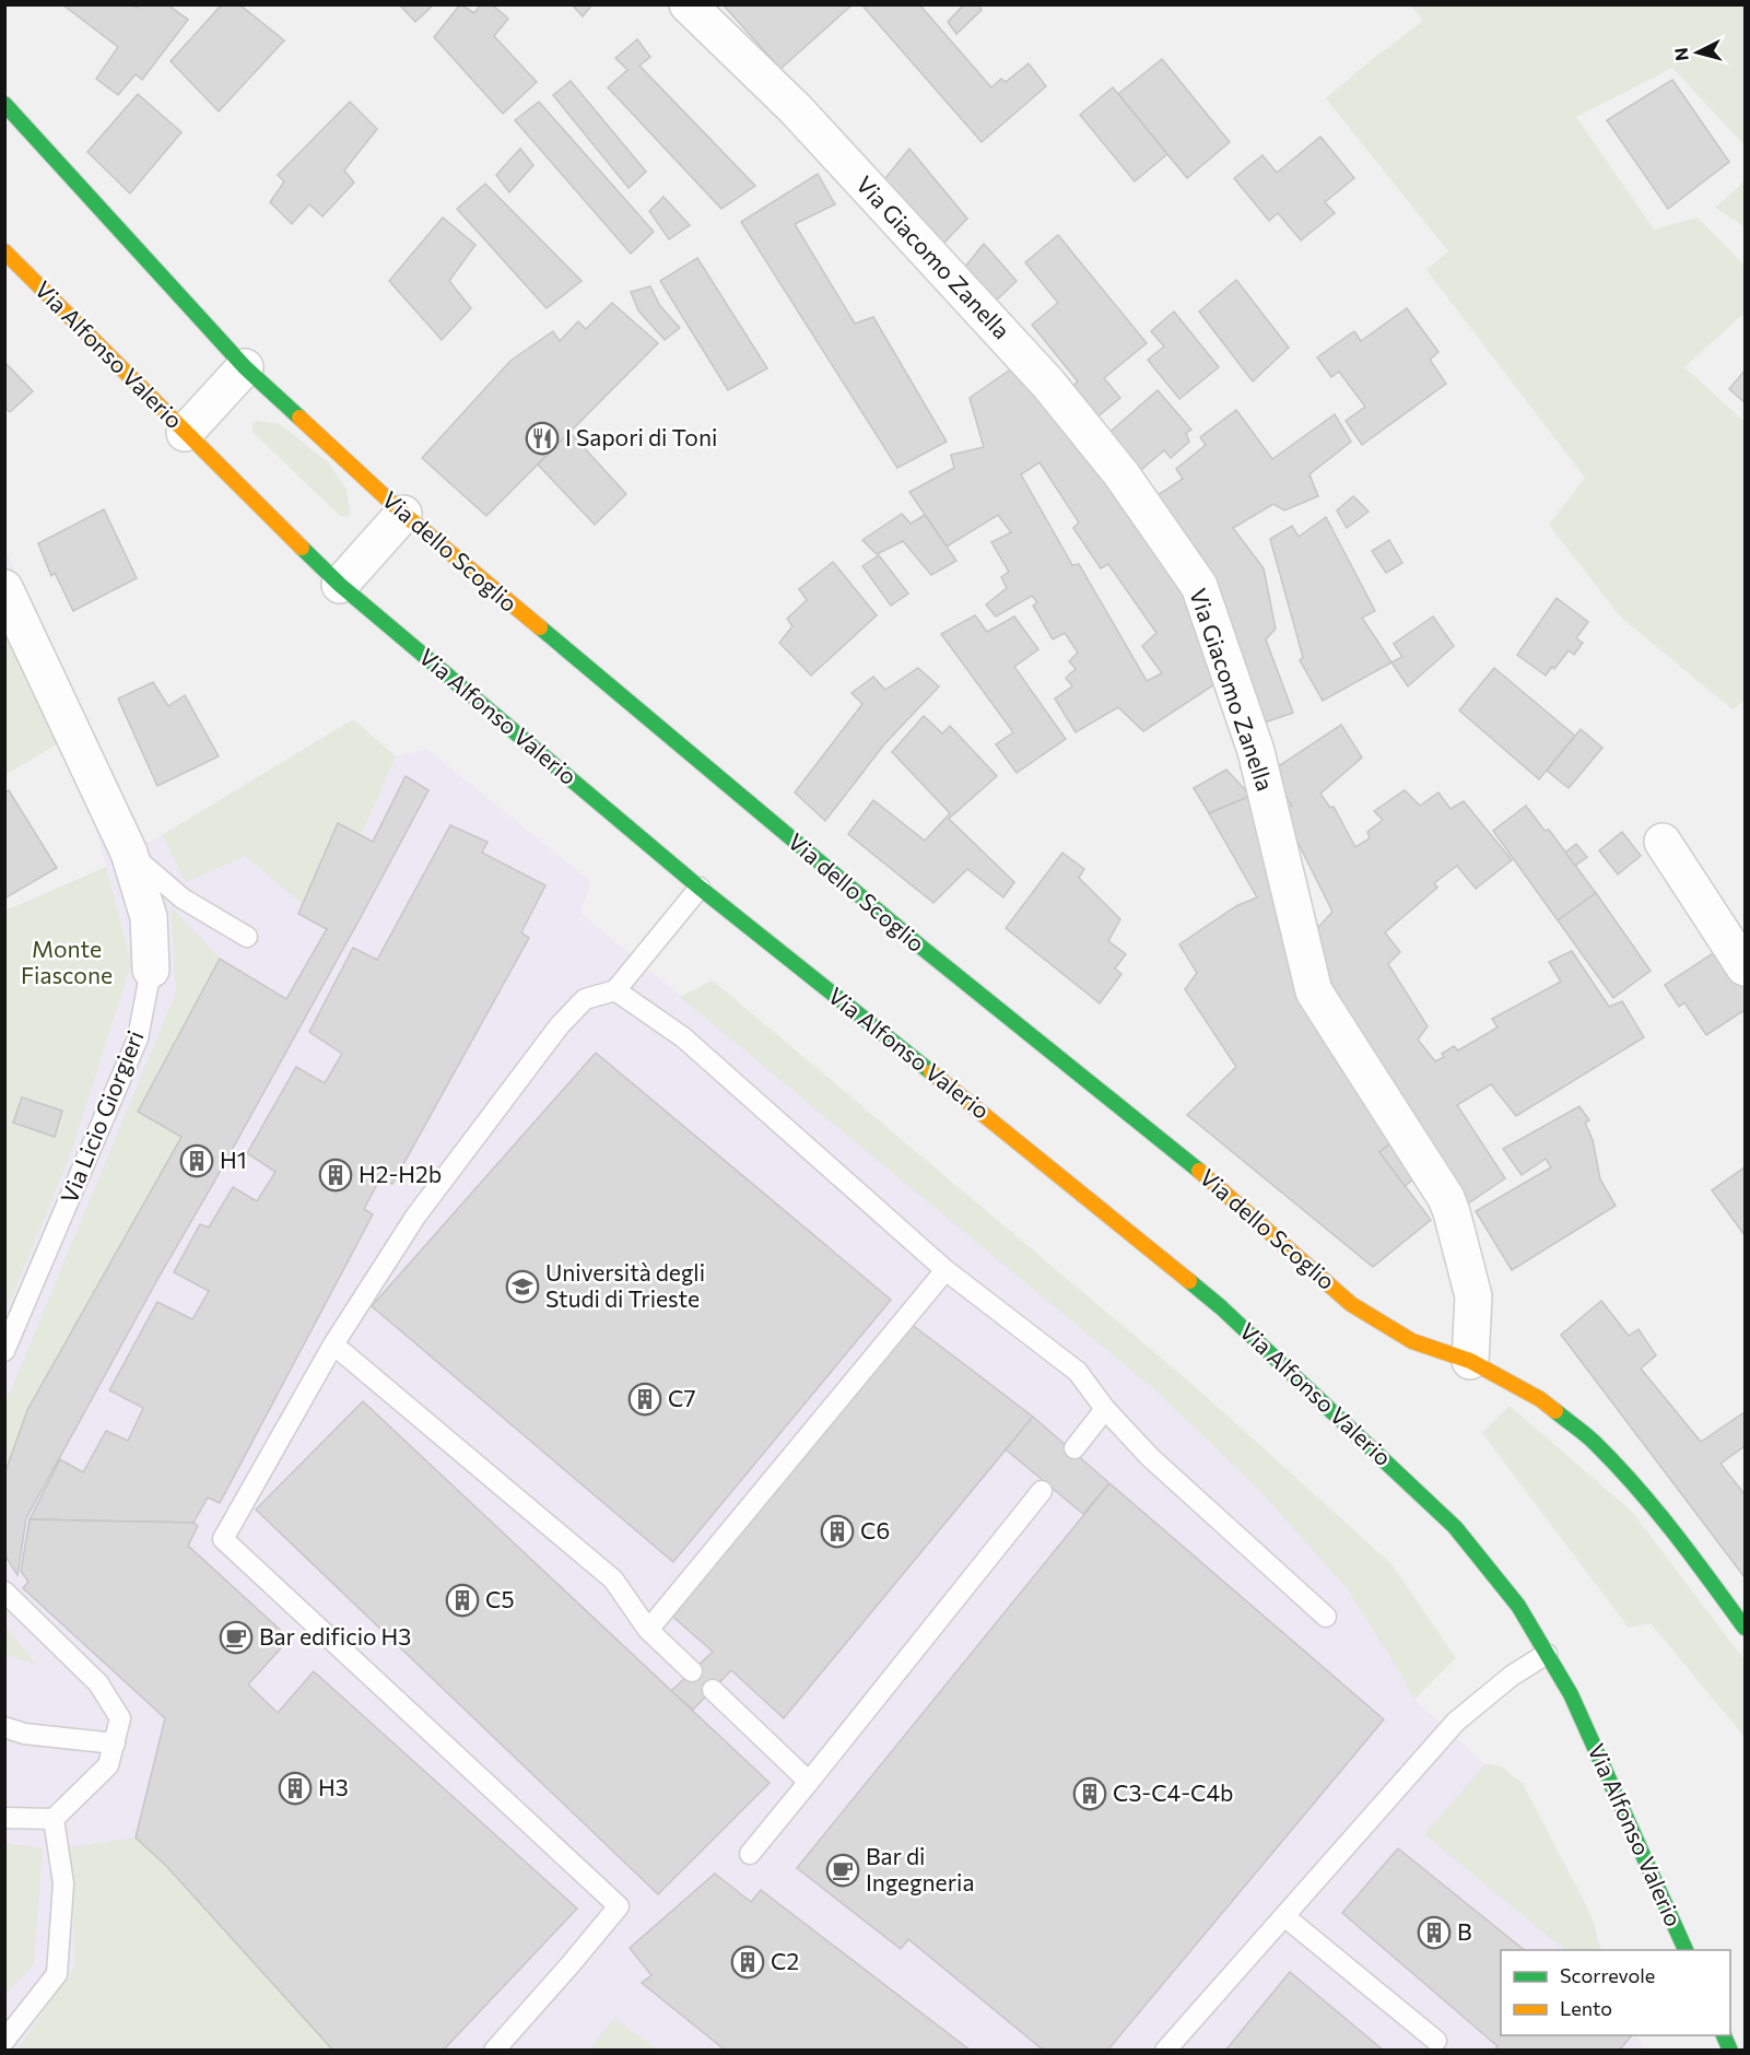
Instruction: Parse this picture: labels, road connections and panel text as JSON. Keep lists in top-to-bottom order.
{
  "streets": {
    "main road": ["Via Alfonso Valerio", "Via dello Scoglio"],
    "street": ["Via Giacomo Zanella", "Via Licio Giorgieri"]
  },
  "crossings": [
    ["Via Giacomo Zanella", "Via dello Scoglio"]
  ],
  "parks": ["Monte Fiascone"],
  "places": {
    "restaurant": ["I Sapori di Toni"],
    "building": [
      "H1",
      "H2-H2b",
      "C7",
      "C6",
      "C5",
      "H3",
      "C3-C4-C4b",
      "B",
      "C2"
    ],
    "school or university": ["Università degli Studi di Trieste"],
    "cafe": ["Bar edificio H3", "Bar di Ingegneria"]
  },
  "legend": ["Scorrevole", "Lento"],
  "north": "left"
}
